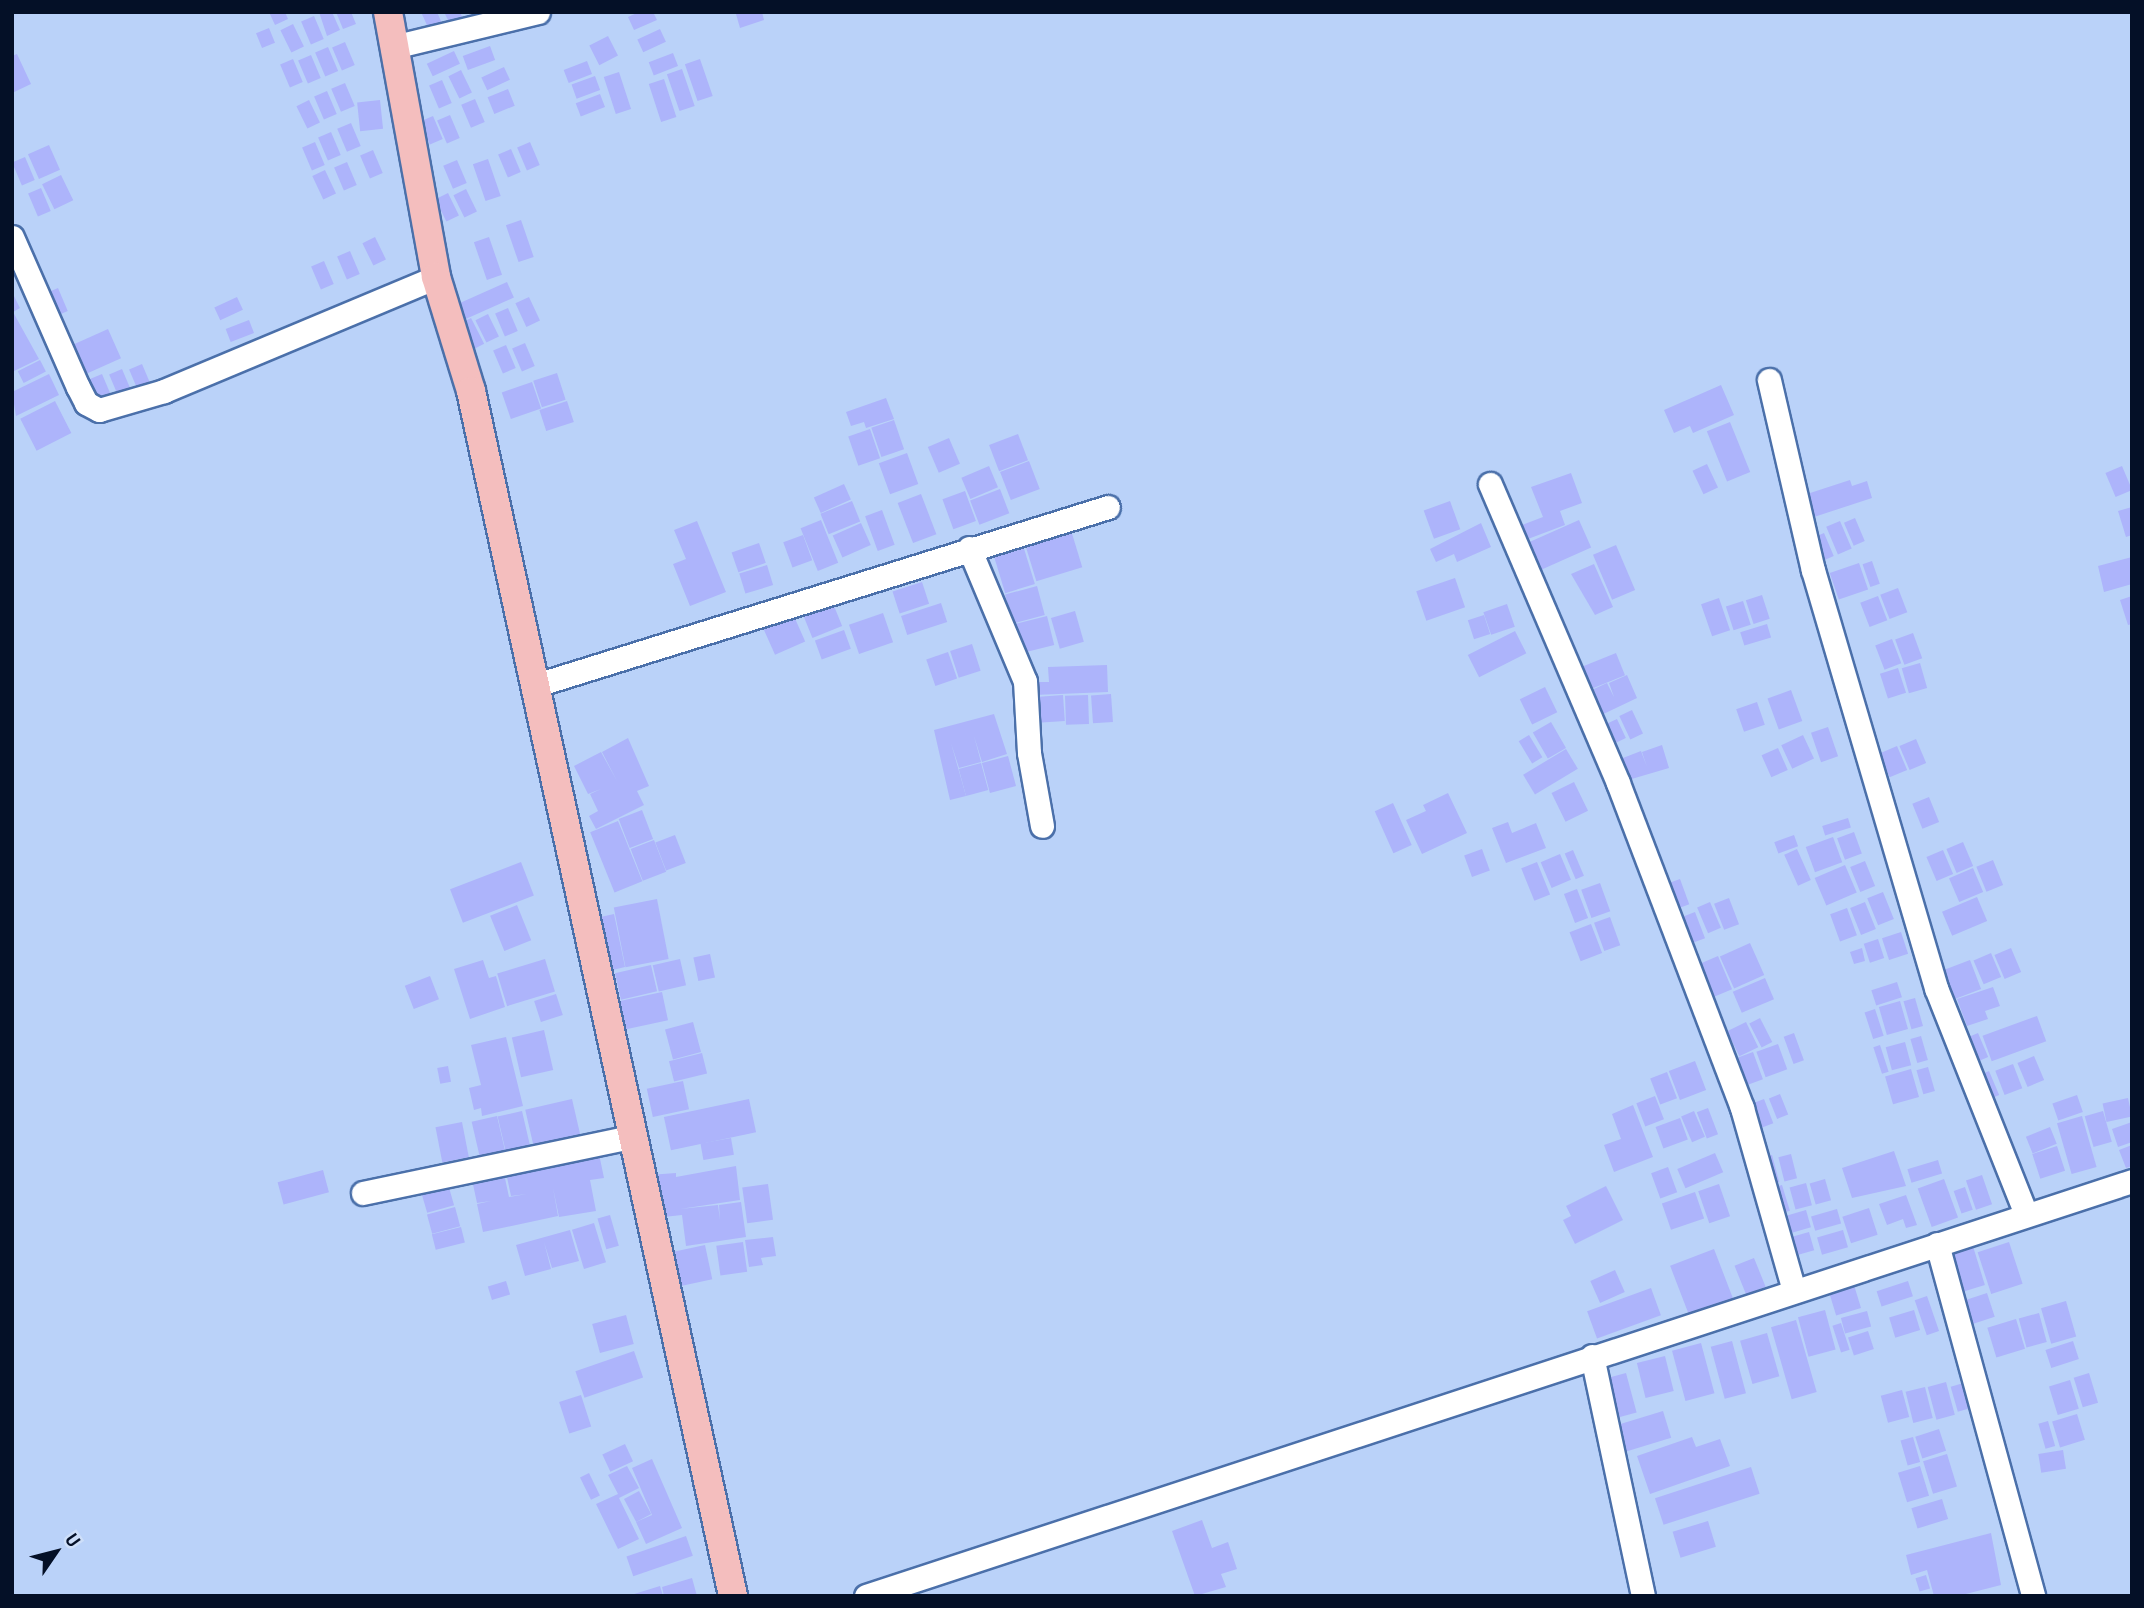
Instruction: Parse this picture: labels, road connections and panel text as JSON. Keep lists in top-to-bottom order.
{
  "north": "top right"
}
